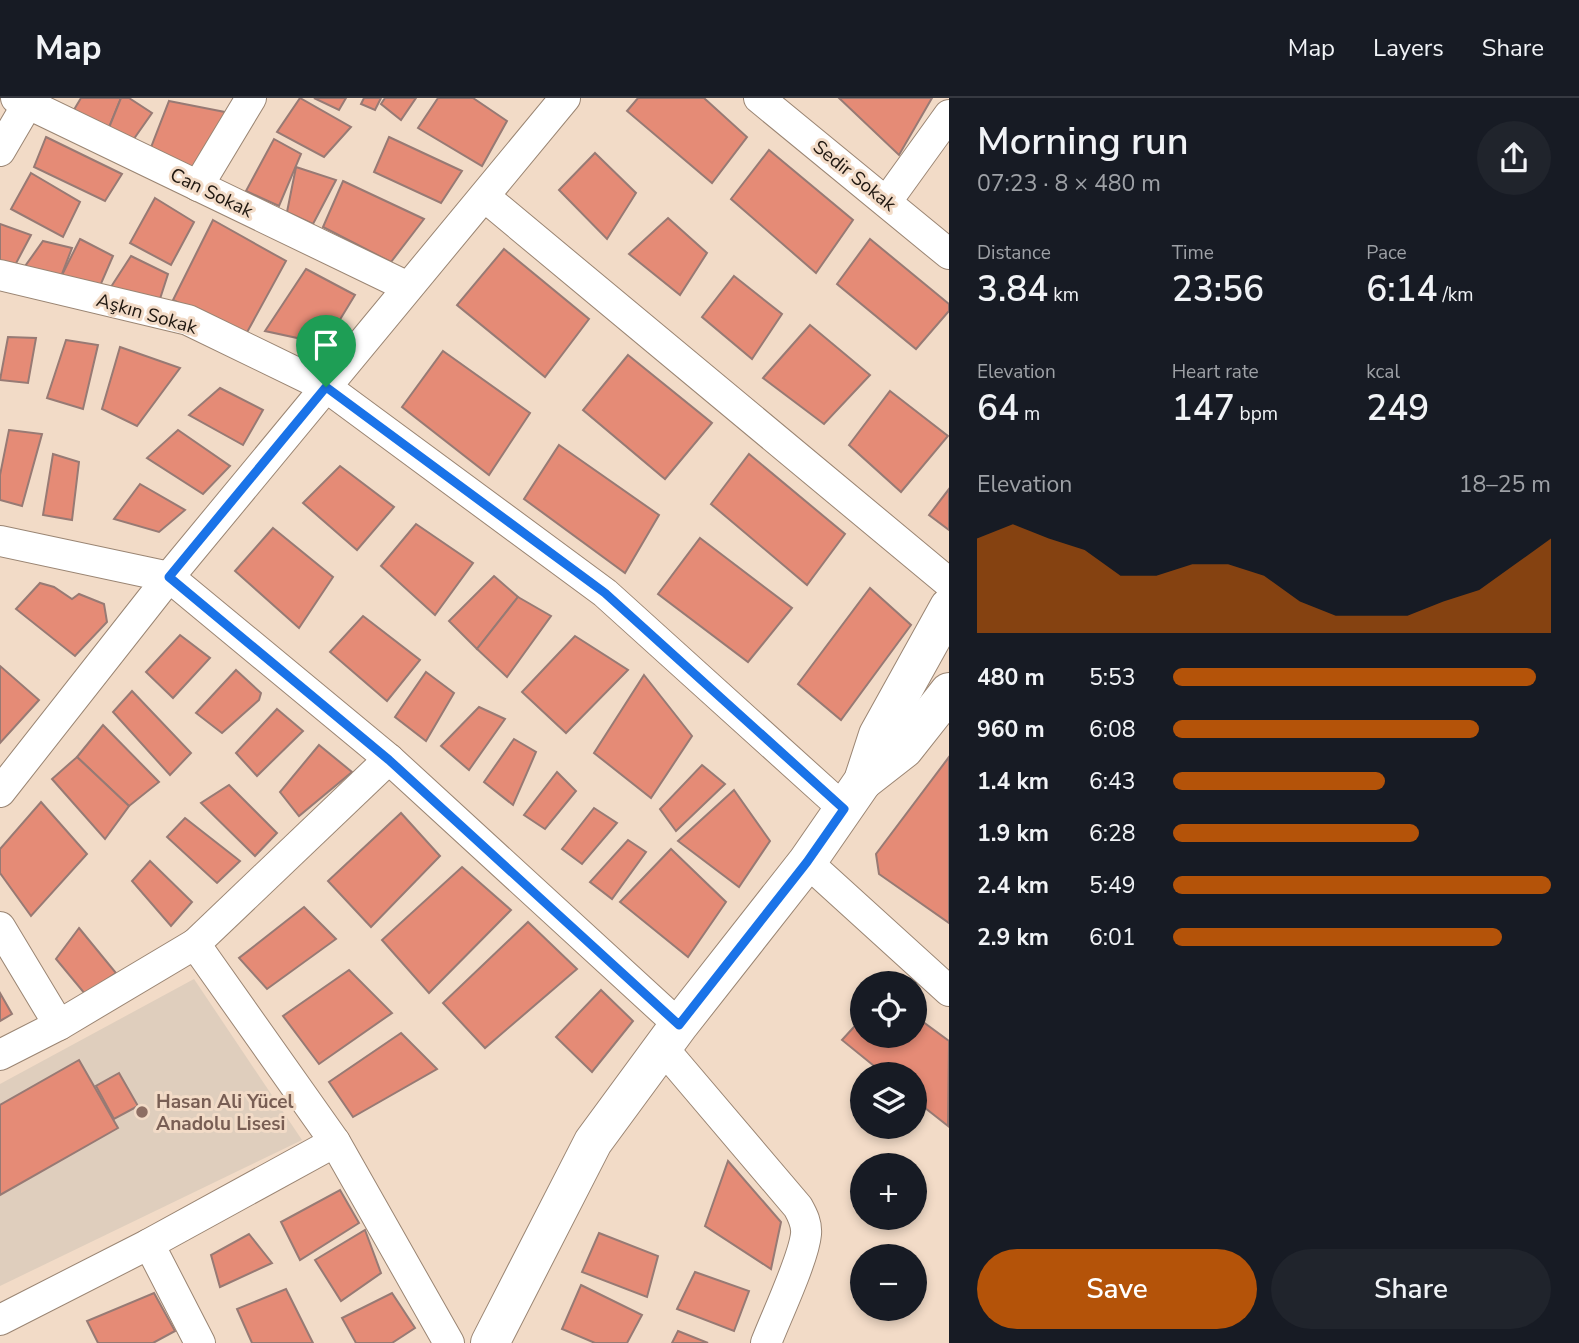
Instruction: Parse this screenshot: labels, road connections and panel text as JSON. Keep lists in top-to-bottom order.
{
  "streets": {
    "street": ["Sedir Sokak", "Can Sokak", "Aşkın Sokak"]
  },
  "places": ["Hasan Ali Yücel Anadolu Lisesi"],
  "page": {
    "header": "Map",
    "nav": ["Map", "Layers", "Share"],
    "heading": ["Morning run", "07:23 · 8 × 480 m"],
    "stats": [
      ["Distance", "3.84 km"],
      ["Time", "23:56"],
      ["Pace", "6:14 /km"],
      ["Elevation", "64 m"],
      ["Heart rate", "147 bpm"],
      ["kcal", "249"]
    ],
    "chart": ["Elevation", "18–25 m"],
    "list": [
      {
        "name": "480 m",
        "note": "5:53"
      },
      {
        "name": "960 m",
        "note": "6:08"
      },
      {
        "name": "1.4 km",
        "note": "6:43"
      },
      {
        "name": "1.9 km",
        "note": "6:28"
      },
      {
        "name": "2.4 km",
        "note": "5:49"
      },
      {
        "name": "2.9 km",
        "note": "6:01"
      }
    ],
    "map_buttons": ["+", "−"],
    "buttons": ["Save", "Share"]
  }
}
